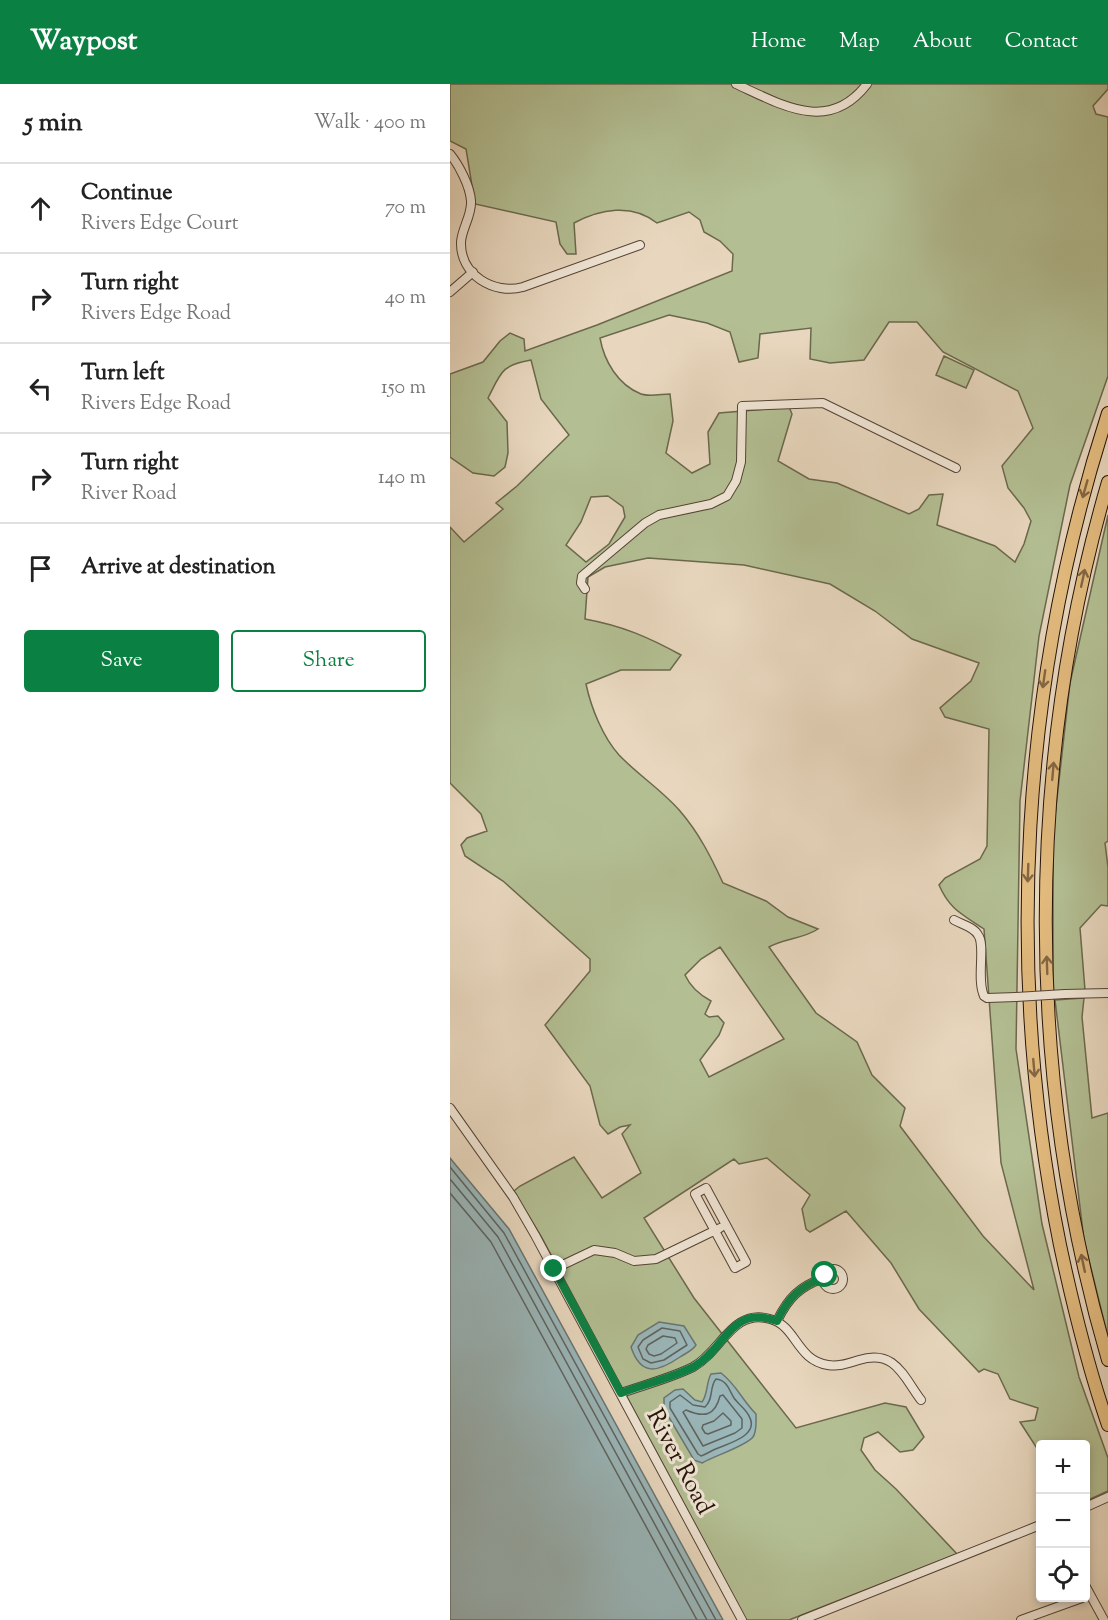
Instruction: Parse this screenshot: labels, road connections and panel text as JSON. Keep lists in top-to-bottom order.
{
  "streets": {
    "street": ["River Road"]
  },
  "page": {
    "header": "Waypost",
    "nav": [
      "Home",
      "Map",
      "About",
      "Contact"
    ],
    "heading": ["5 min", "Walk · 400 m"],
    "list": [
      ["Continue", "Rivers Edge Court", "70 m"],
      ["Turn right", "Rivers Edge Road", "40 m"],
      ["Turn left", "Rivers Edge Road", "150 m"],
      ["Turn right", "River Road", "140 m"],
      "Arrive at destination"
    ],
    "buttons": ["Save", "Share"],
    "map_buttons": ["+", "−"]
  }
}
